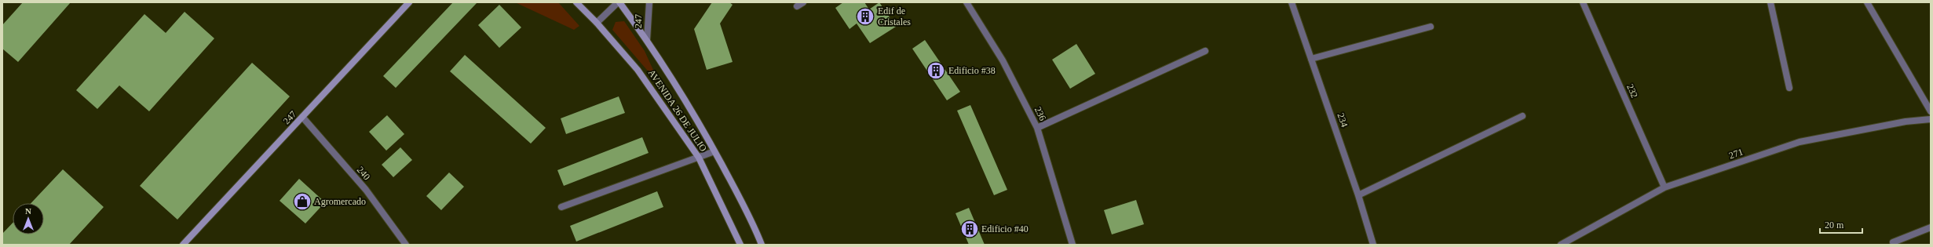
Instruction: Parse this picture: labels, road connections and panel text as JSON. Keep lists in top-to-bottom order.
{
  "streets": {
    "street": [
      "247",
      "232",
      "AVENIDA 26 DE JULIO",
      "236",
      "234",
      "271",
      "240"
    ]
  },
  "crossings": [
    ["247", "AVENIDA 26 DE JULIO"],
    ["247", "240"],
    ["232", "271"]
  ],
  "places": {
    "building": ["Edif de Cristales", "Edificio #38", "Edificio #40"],
    "shop": ["Agromercado"]
  },
  "scale_bar": "20 m",
  "north": "top"
}
